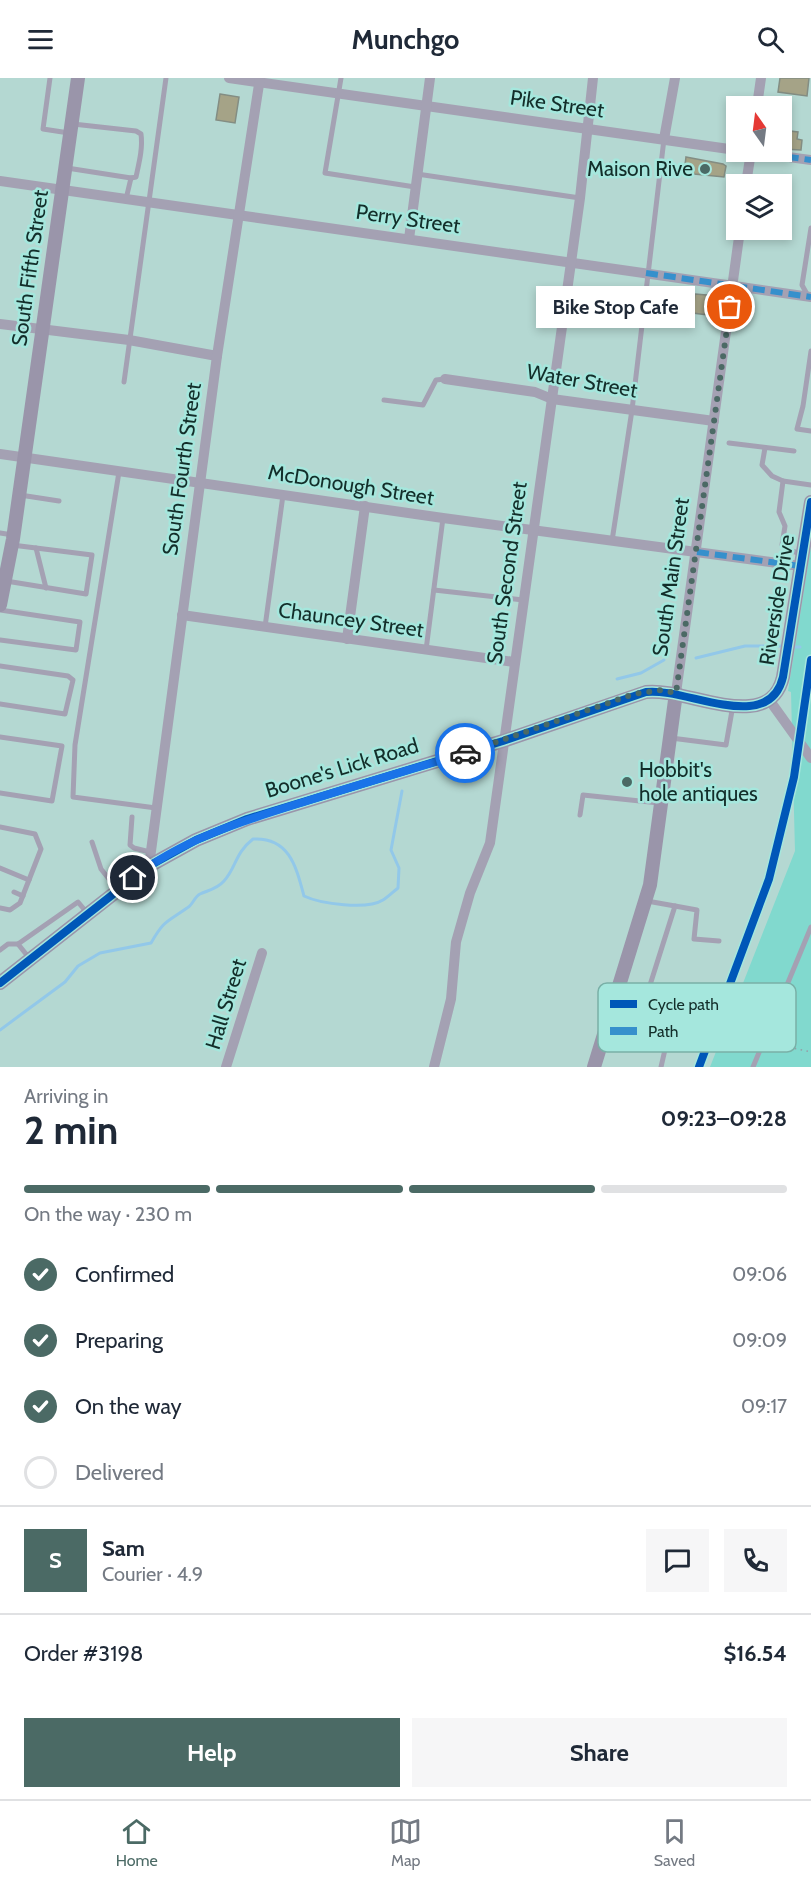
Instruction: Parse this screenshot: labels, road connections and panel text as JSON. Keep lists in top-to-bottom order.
{
  "streets": {
    "street": [
      "Pike Street",
      "Perry Street",
      "South Fifth Street",
      "Water Street",
      "South Fourth Street",
      "McDonough Street",
      "South Second Street",
      "South Main Street",
      "Riverside Drive",
      "Chauncey Street",
      "Boone's Lick Road",
      "Hall Street"
    ]
  },
  "crossings": [
    ["Pike Street", "South Fourth Street"],
    ["Pike Street", "South Second Street"],
    ["Perry Street", "South Fifth Street"],
    ["Perry Street", "South Fourth Street"],
    ["Perry Street", "South Second Street"],
    ["Perry Street", "South Main Street"],
    ["South Fifth Street", "McDonough Street"],
    ["Water Street", "South Second Street"],
    ["Water Street", "South Main Street"],
    ["South Fourth Street", "McDonough Street"],
    ["South Fourth Street", "Chauncey Street"],
    ["South Fourth Street", "Boone's Lick Road"],
    ["McDonough Street", "South Second Street"],
    ["McDonough Street", "South Main Street"],
    ["McDonough Street", "Riverside Drive"],
    ["South Second Street", "Chauncey Street"],
    ["South Second Street", "Boone's Lick Road"],
    ["South Main Street", "Boone's Lick Road"],
    ["Riverside Drive", "Boone's Lick Road"]
  ],
  "places": ["Maison Rive", "Bike Stop Cafe", "Hobbit's hole antiques"],
  "legend": ["Cycle path", "Path"],
  "north": "top",
  "page": {
    "header": "Munchgo",
    "bubble": "Bike Stop Cafe",
    "heading": ["2 min", "Arriving in", "09:23–09:28"],
    "panel": [
      "Sam",
      "Courier · 4.9",
      "Order #3198",
      "$16.54"
    ],
    "bar": "On the way · 230 m",
    "list": [
      ["Confirmed", "09:06"],
      ["Preparing", "09:09"],
      ["On the way", "09:17"],
      "Delivered"
    ],
    "round": "S",
    "buttons": ["Help", "Share"],
    "tabs": ["Home", "Map", "Saved"]
  }
}
